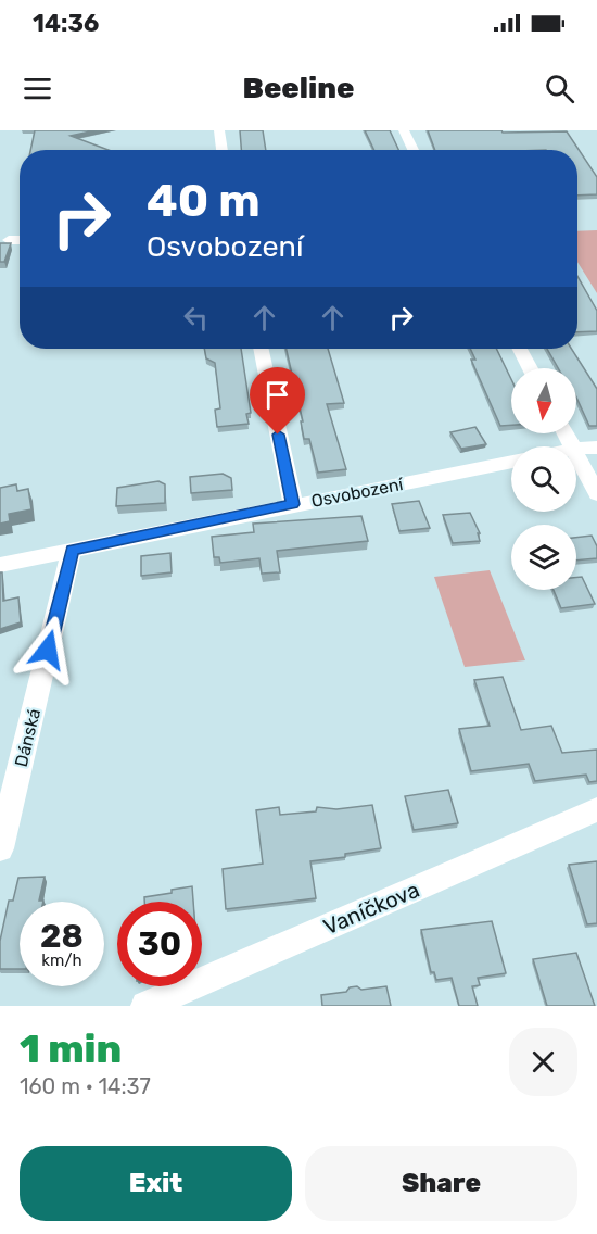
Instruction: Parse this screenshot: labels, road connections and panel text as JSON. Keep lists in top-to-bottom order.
{
  "streets": {
    "street": ["Osvobození", "Dánská", "Vaníčkova"]
  },
  "crossings": [
    ["Osvobození", "Dánská"]
  ],
  "north": "bottom",
  "page": {
    "status": "14:36",
    "header": "Beeline",
    "turn": ["40 m", "Osvobození"],
    "speed": "28 km/h",
    "limit": "30",
    "heading": ["1 min", "160 m · 14:37"],
    "buttons": ["Exit", "Share"]
  }
}
